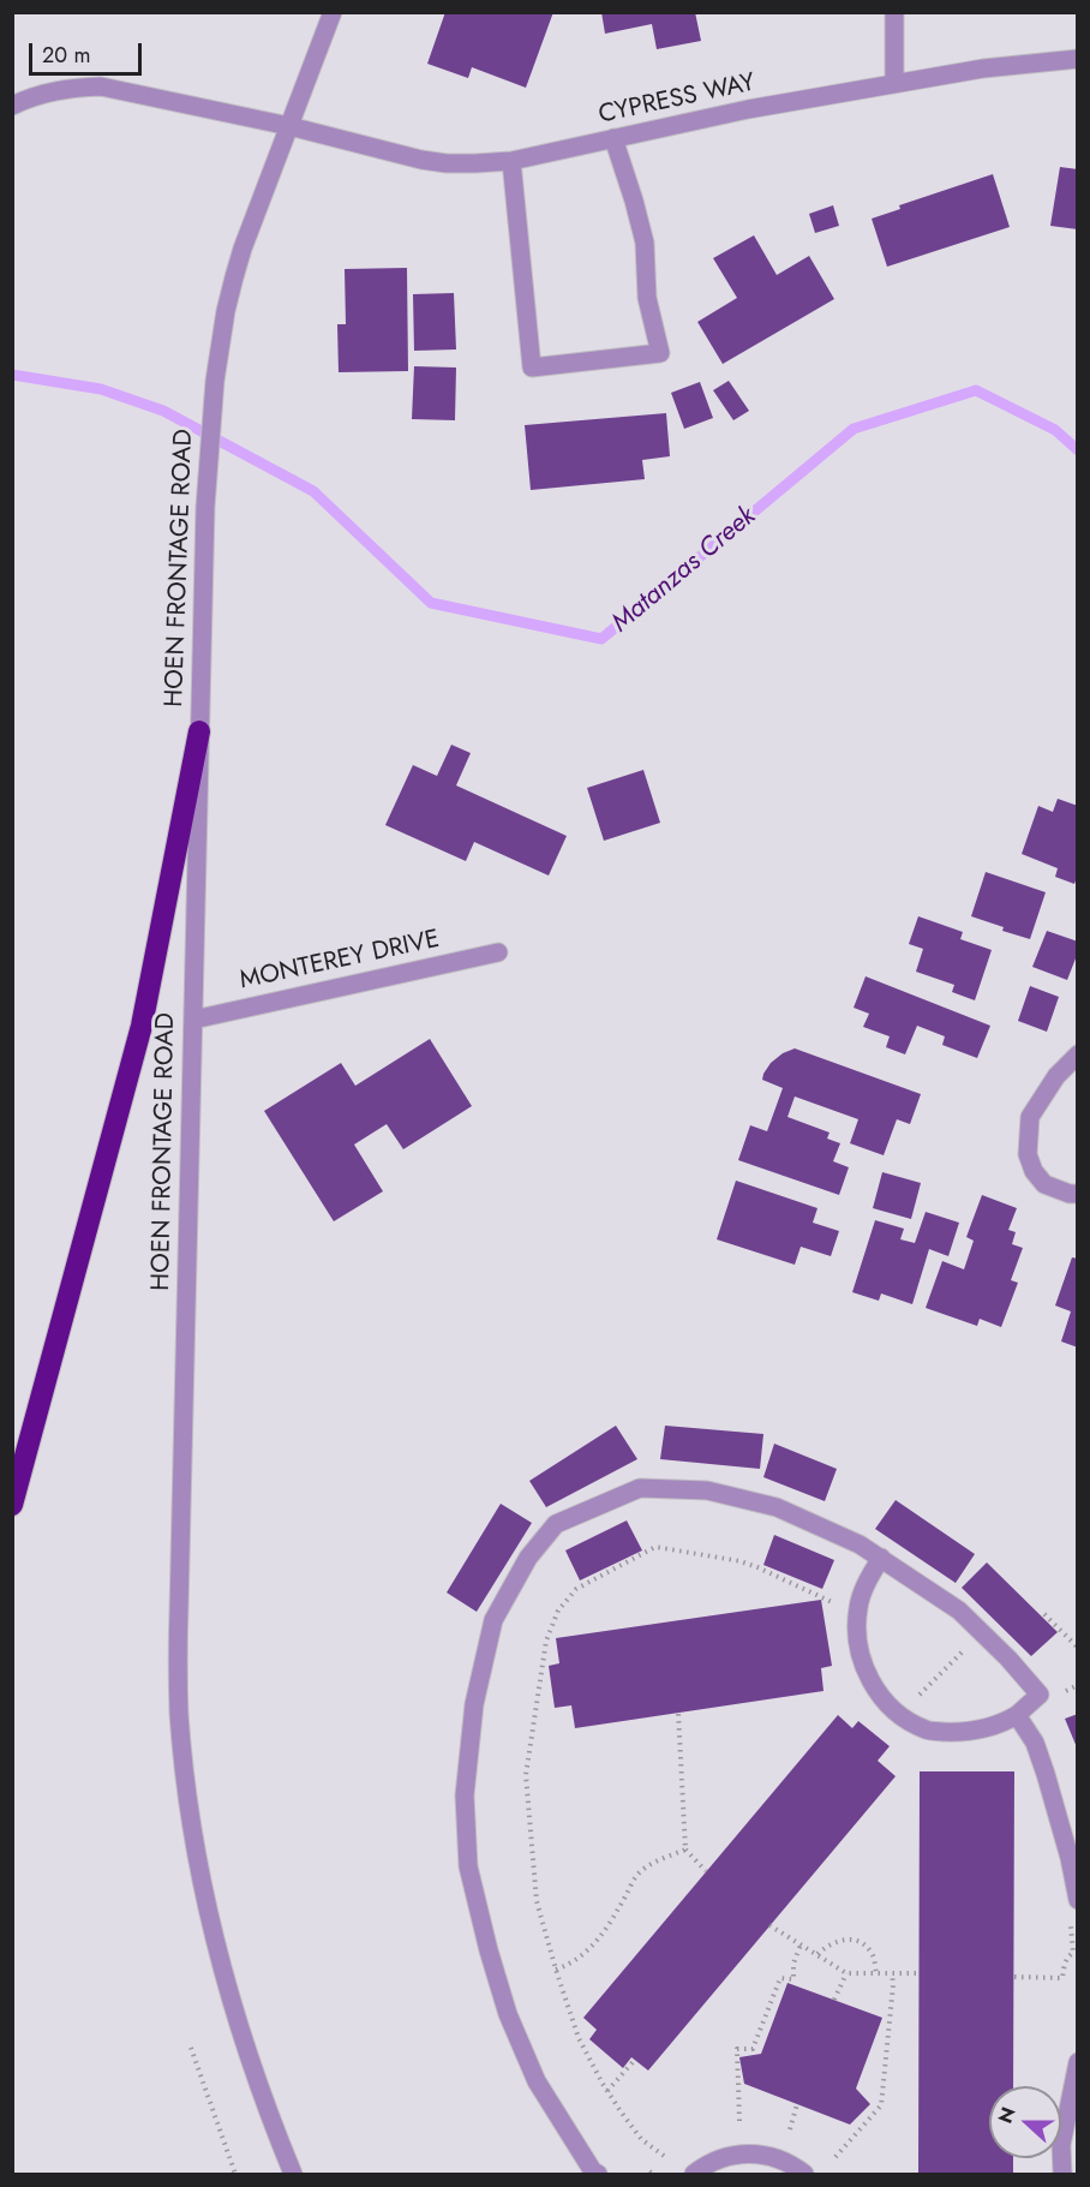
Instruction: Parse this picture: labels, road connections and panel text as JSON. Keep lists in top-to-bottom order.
{
  "streets": {
    "street": ["CYPRESS WAY", "HOEN FRONTAGE ROAD", "MONTEREY DRIVE"]
  },
  "crossings": [
    ["CYPRESS WAY", "HOEN FRONTAGE ROAD"],
    ["HOEN FRONTAGE ROAD", "MONTEREY DRIVE"]
  ],
  "water": ["Matanzas Creek"],
  "scale_bar": "20 m",
  "north": "left"
}
